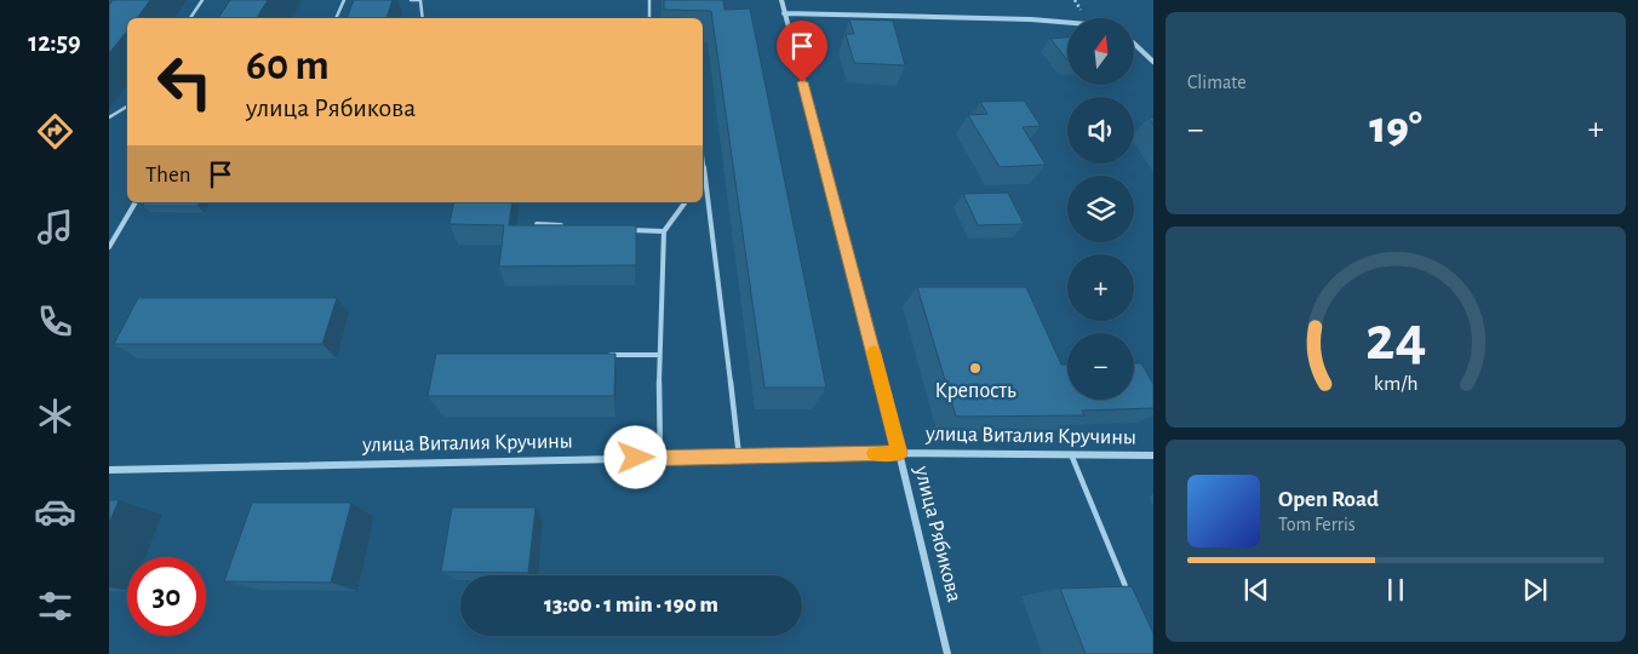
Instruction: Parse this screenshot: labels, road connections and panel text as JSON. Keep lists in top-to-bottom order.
{
  "streets": {
    "street": ["улица Виталия Кручины", "улица Рябикова"]
  },
  "crossings": [
    ["улица Виталия Кручины", "улица Рябикова"]
  ],
  "places": ["Крепость"],
  "north": "top",
  "page": {
    "tabs": "12:59",
    "tile": "Climate",
    "map_buttons": ["+", "−"],
    "turn": ["60 m", "улица Рябикова"],
    "heat": ["−", "19°", "+"],
    "then": "Then",
    "song": ["Open Road", "Tom Ferris"],
    "limit": "30",
    "trip": "13:00 · 1 min · 190 m",
    "gauge": ["24", "km/h"]
  }
}
